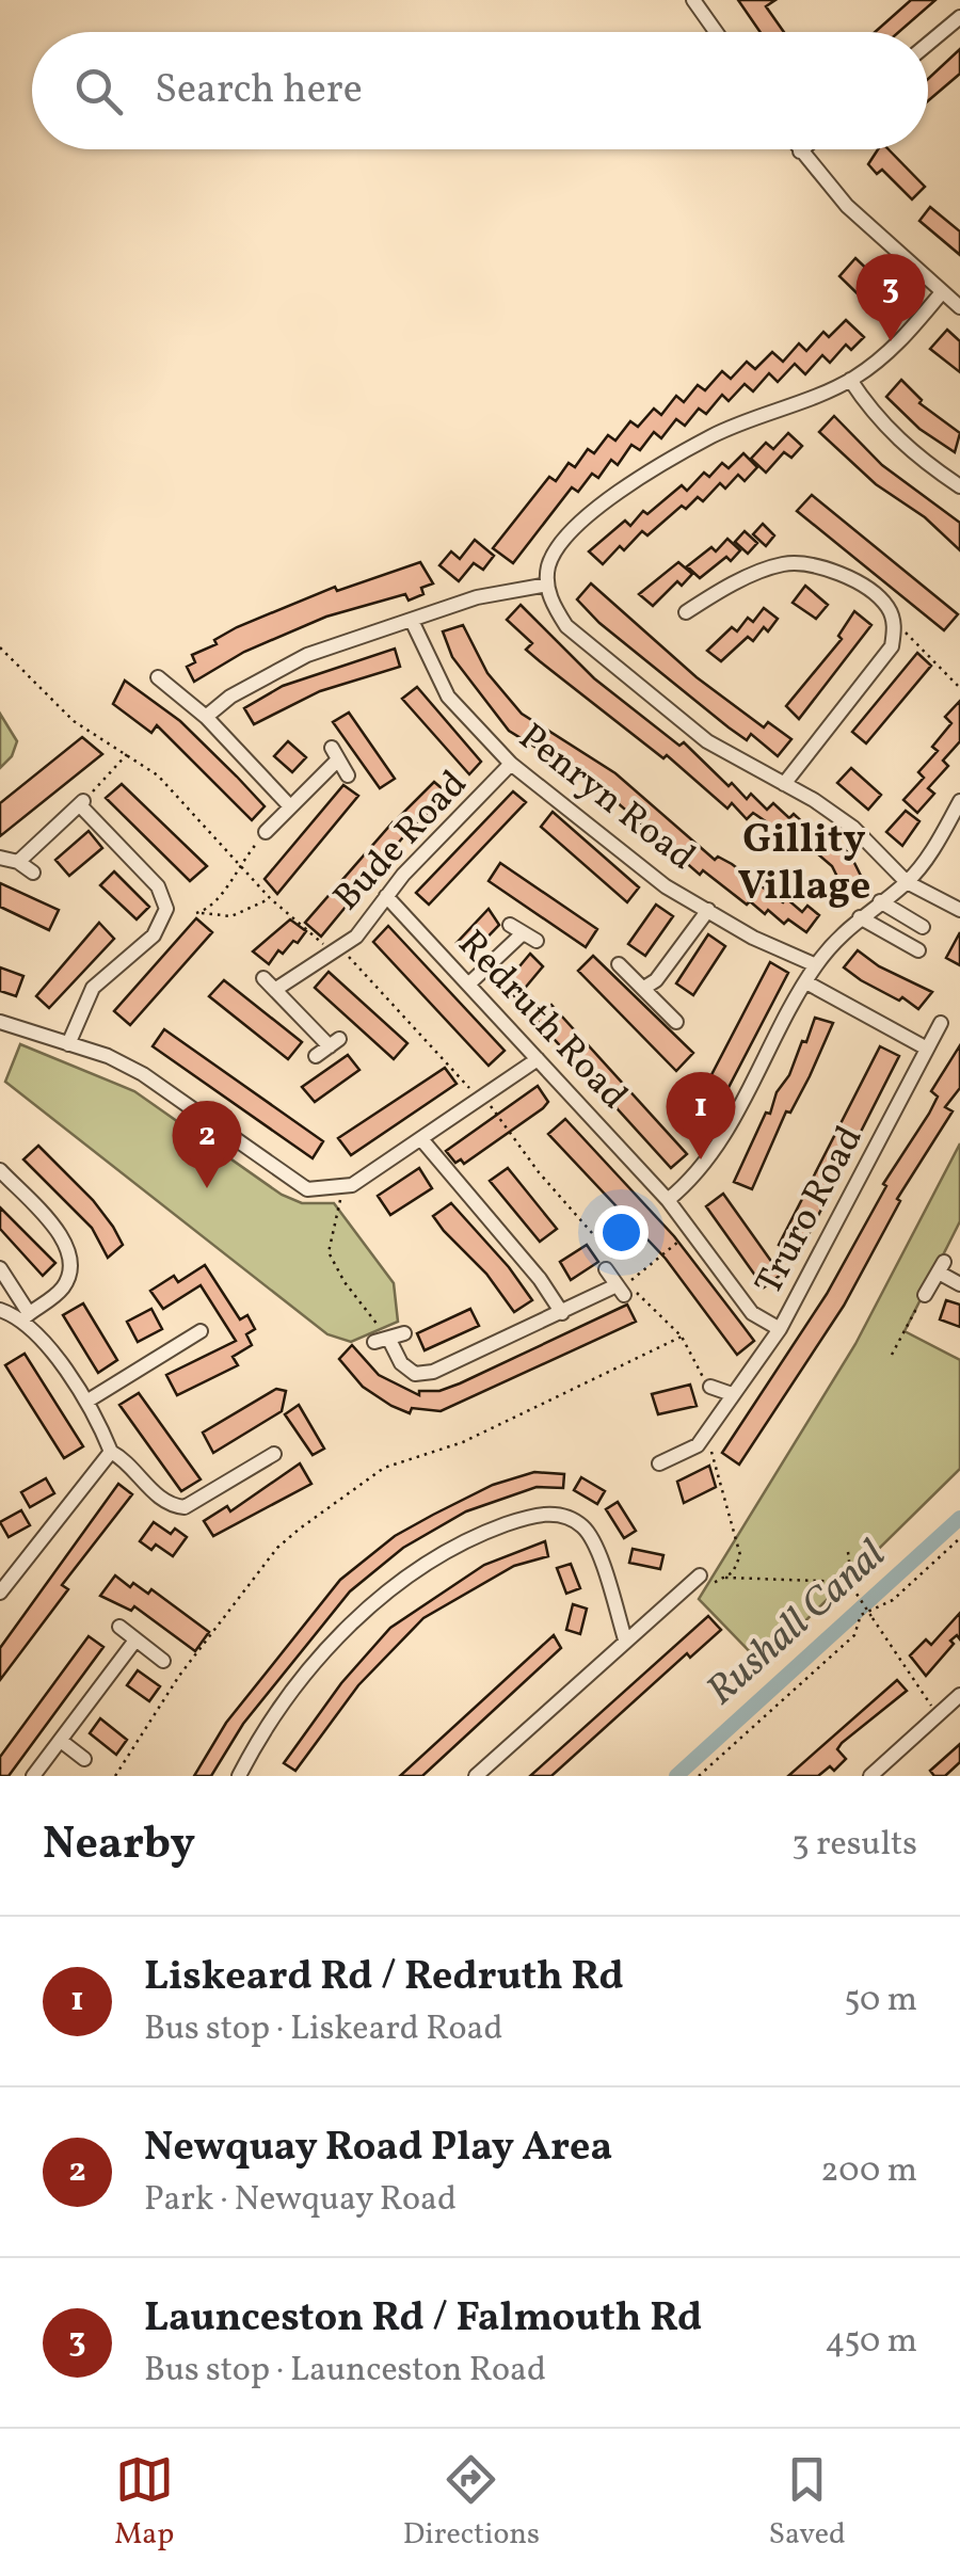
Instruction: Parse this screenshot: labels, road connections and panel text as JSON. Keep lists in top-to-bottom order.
{
  "streets": {
    "street": [
      "Penryn Road",
      "Bude Road",
      "Redruth Road",
      "Truro Road"
    ]
  },
  "crossings": [
    ["Penryn Road", "Bude Road"],
    ["Bude Road", "Redruth Road"],
    ["Redruth Road", "Truro Road"]
  ],
  "districts": ["Gillity Village"],
  "water": ["Rushall Canal"],
  "page": {
    "search": "Search here",
    "pins": ["3", "1", "2"],
    "heading": ["Nearby", "3 results"],
    "list": [
      {
        "mark": "1",
        "name": "Liskeard Rd / Redruth Rd",
        "note": "Bus stop · Liskeard Road",
        "value": "50 m"
      },
      {
        "mark": "2",
        "name": "Newquay Road Play Area",
        "note": "Park · Newquay Road",
        "value": "200 m"
      },
      {
        "mark": "3",
        "name": "Launceston Rd / Falmouth Rd",
        "note": "Bus stop · Launceston Road",
        "value": "450 m"
      }
    ],
    "nav": ["Map", "Directions", "Saved"]
  }
}
